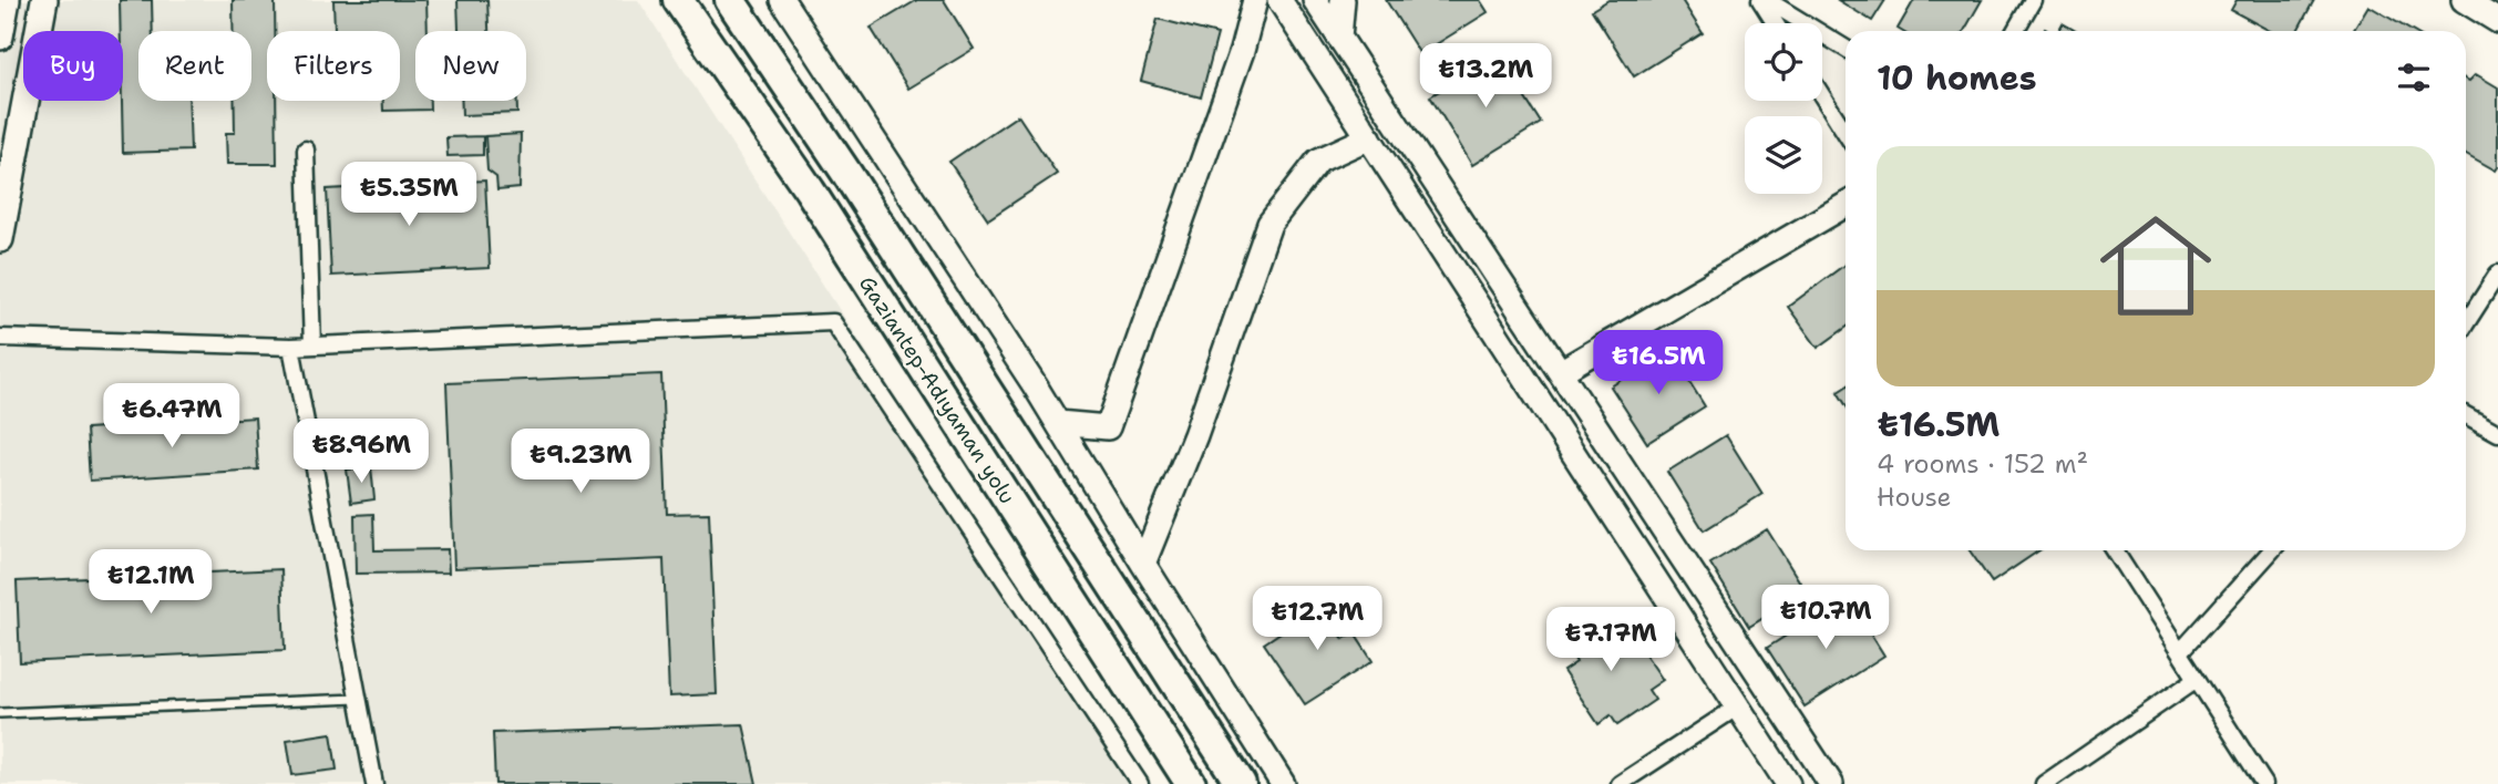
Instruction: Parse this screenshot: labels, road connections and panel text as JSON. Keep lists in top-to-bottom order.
{
  "streets": {
    "highway": ["Gaziantep-Adıyaman yolu"]
  },
  "page": {
    "chip": [
      "Buy",
      "Rent",
      "Filters",
      "New"
    ],
    "heading": "10 homes",
    "price": [
      "₺13.2M",
      "₺5.35M",
      "₺16.5M",
      "₺6.47M",
      "₺8.96M",
      "₺9.23M",
      "₺12.1M",
      "₺10.7M",
      "₺12.7M",
      "₺7.17M"
    ],
    "list": [
      {
        "name": "₺16.5M",
        "note": "4 rooms · 152 m² · House"
      }
    ]
  }
}
